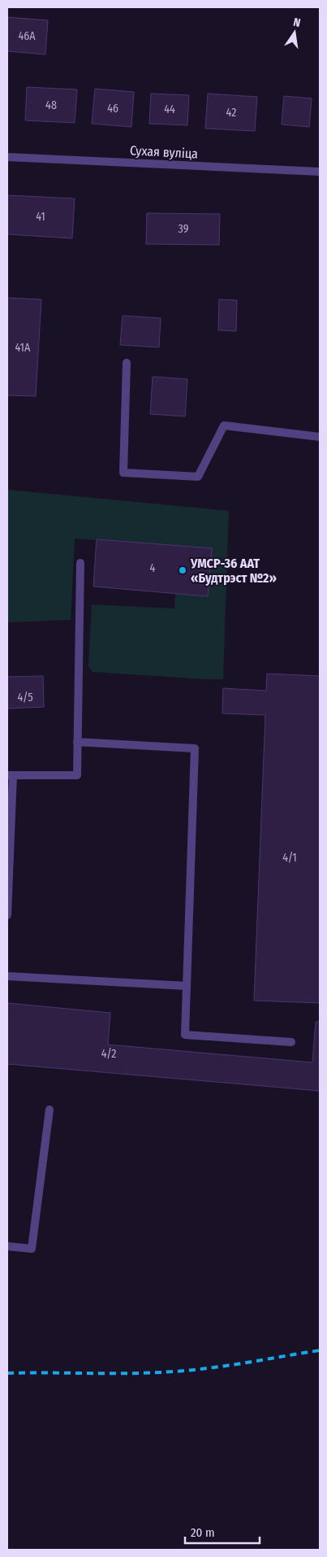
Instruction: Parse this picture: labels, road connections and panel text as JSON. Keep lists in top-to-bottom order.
{
  "streets": {
    "street": ["Сухая вуліца"]
  },
  "places": ["УМСР-36 ААТ «Будтрэст №2»"],
  "house_numbers": [
    "46А",
    "48",
    "46",
    "44",
    "42",
    "41",
    "39",
    "41А",
    "4",
    "4/5",
    "4/1",
    "4/2"
  ],
  "scale_bar": "20 m",
  "north": "top"
}
